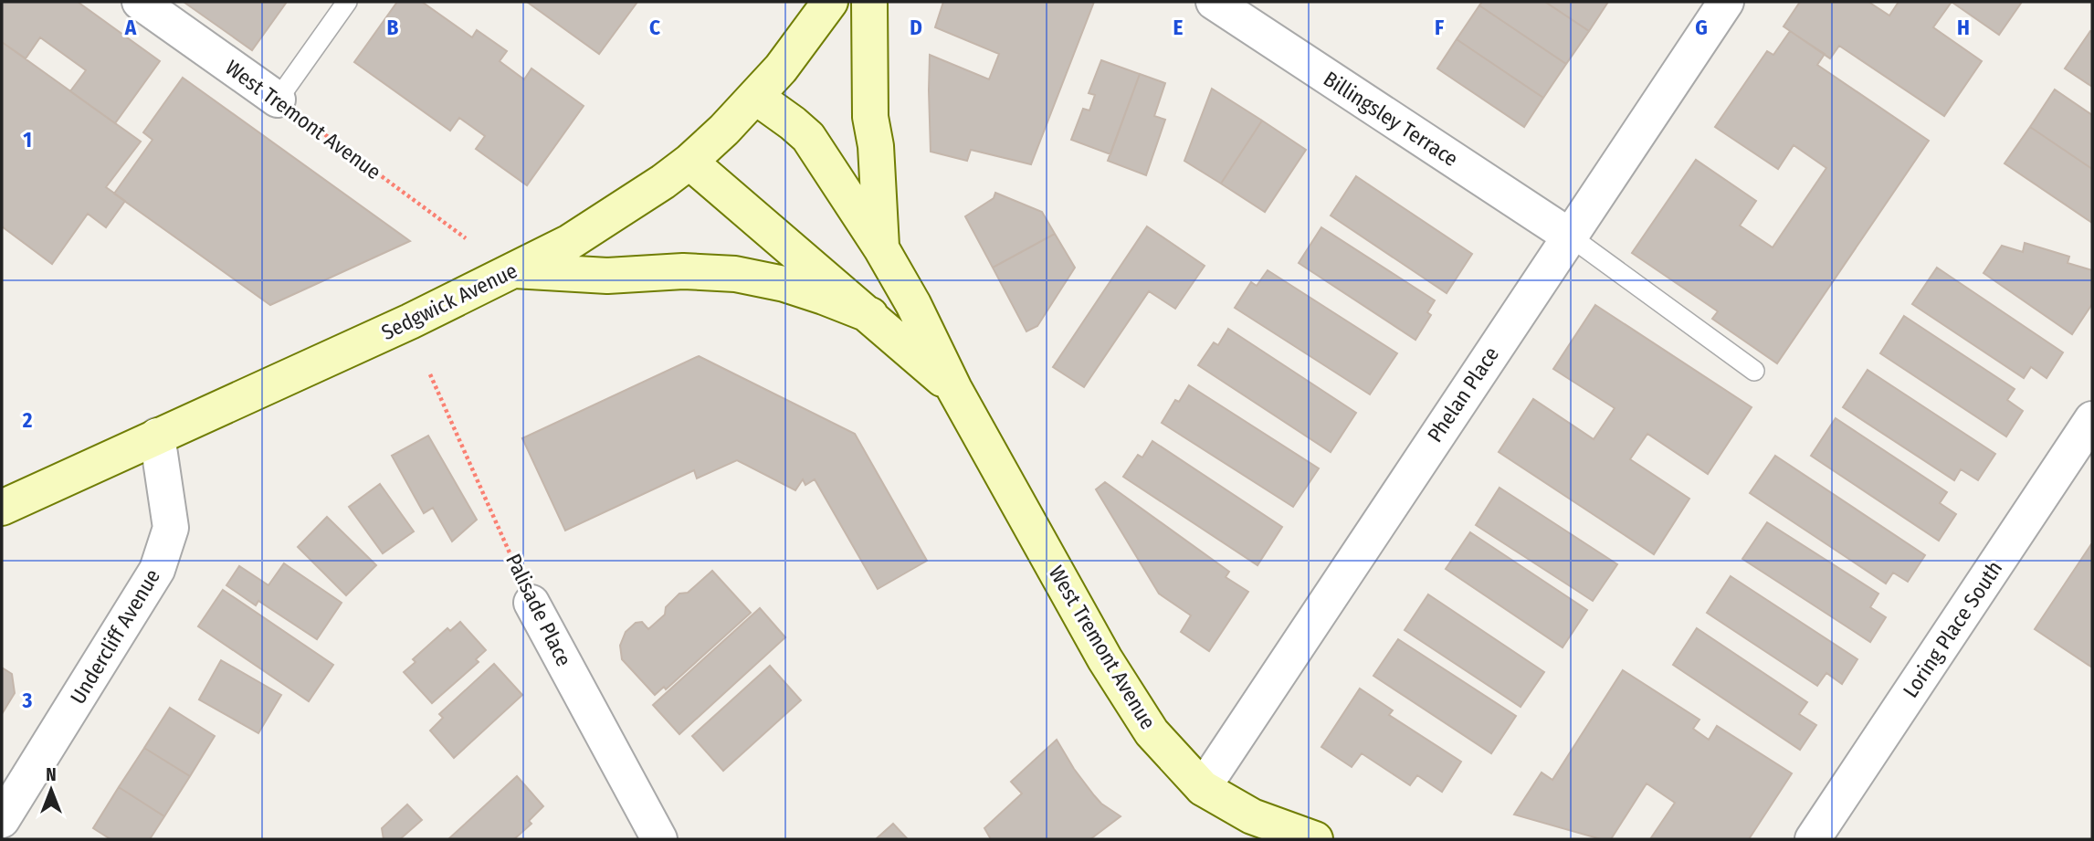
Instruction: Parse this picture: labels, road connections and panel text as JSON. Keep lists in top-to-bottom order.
{
  "streets": {
    "main road": ["West Tremont Avenue", "Sedgwick Avenue"],
    "street": [
      "Billingsley Terrace",
      "Phelan Place",
      "Palisade Place",
      "Loring Place South",
      "Undercliff Avenue"
    ]
  },
  "crossings": [
    ["Billingsley Terrace", "Phelan Place"],
    ["West Tremont Avenue", "Sedgwick Avenue"],
    ["West Tremont Avenue", "Phelan Place"],
    ["Sedgwick Avenue", "Undercliff Avenue"]
  ],
  "north": "top",
  "grid": {
    "columns": [
      "A",
      "B",
      "C",
      "D",
      "E",
      "F",
      "G",
      "H"
    ],
    "rows": ["1", "2", "3"]
  }
}
